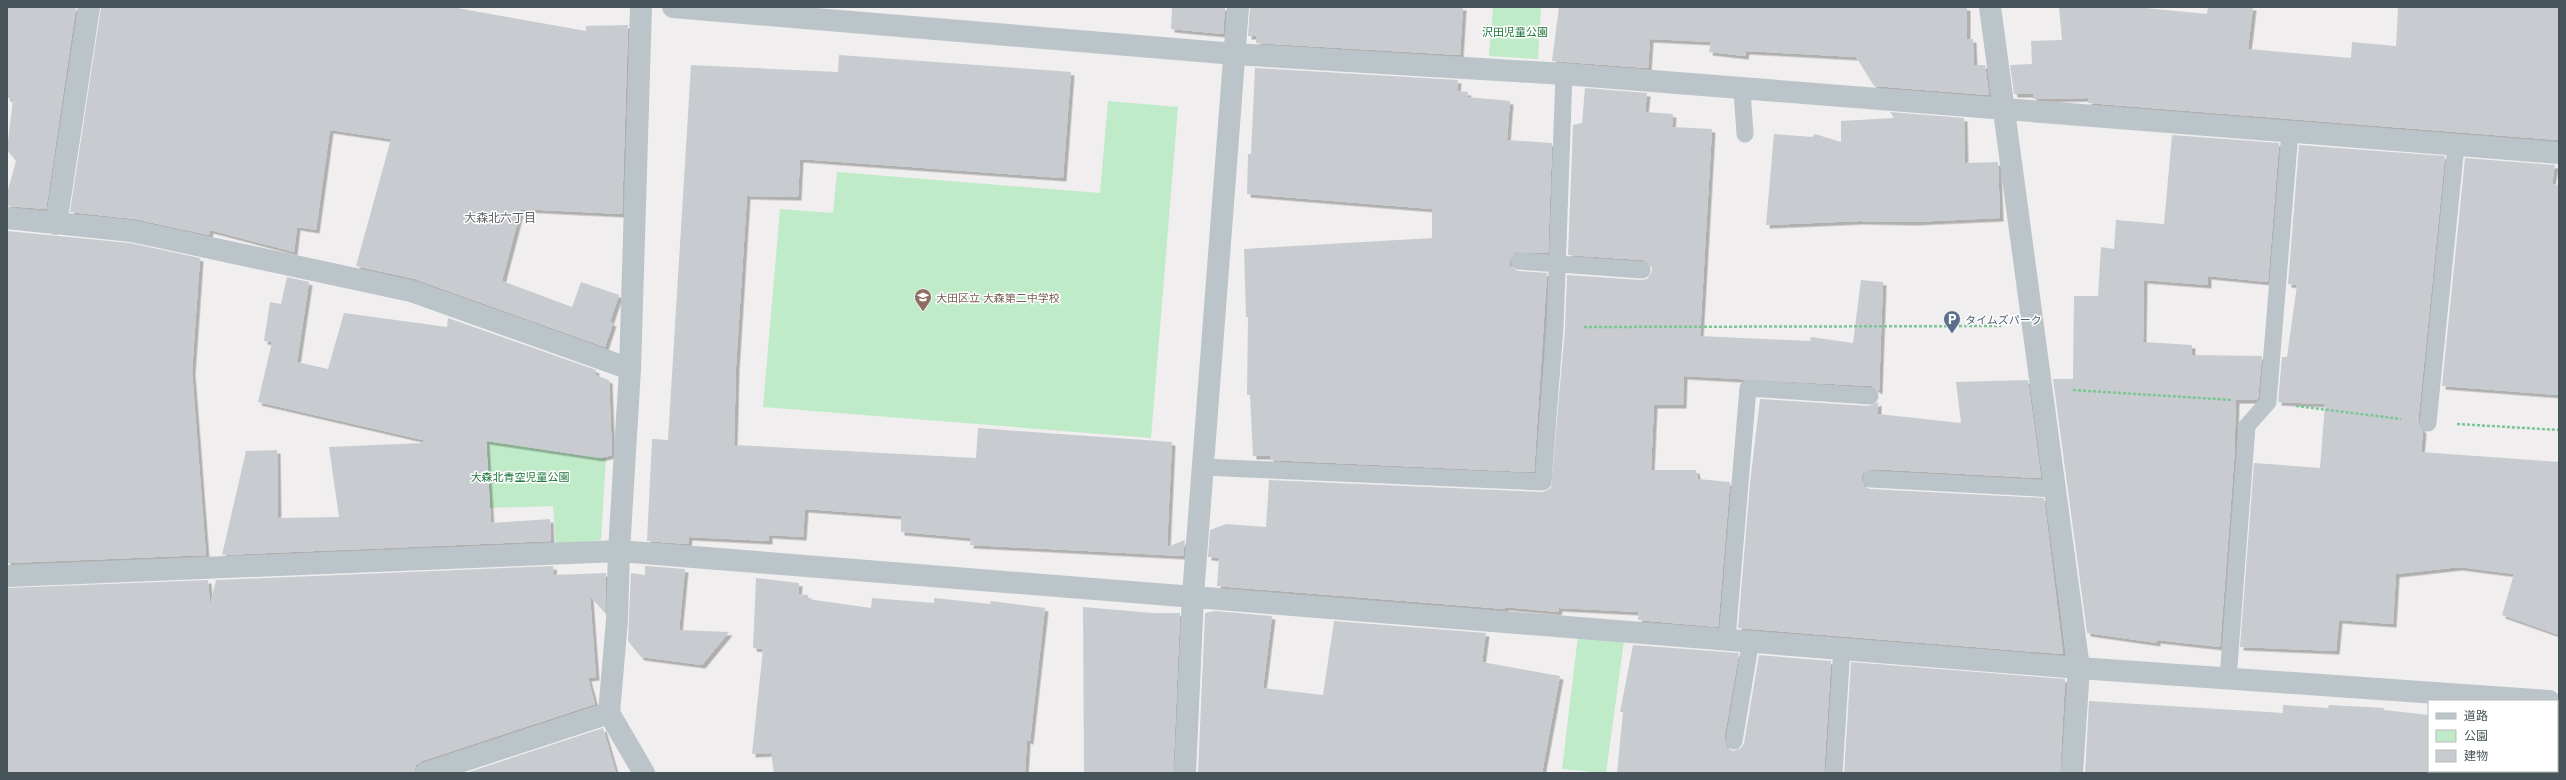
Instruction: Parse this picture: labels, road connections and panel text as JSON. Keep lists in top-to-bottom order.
{
  "districts": ["大森北六丁目"],
  "parks": ["沢田児童公園", "大森北青空児童公園"],
  "places": {
    "school or university": ["大田区立 大森第二中学校"],
    "parking": ["タイムズパーク"]
  },
  "legend": ["道路", "公園", "建物"]
}
